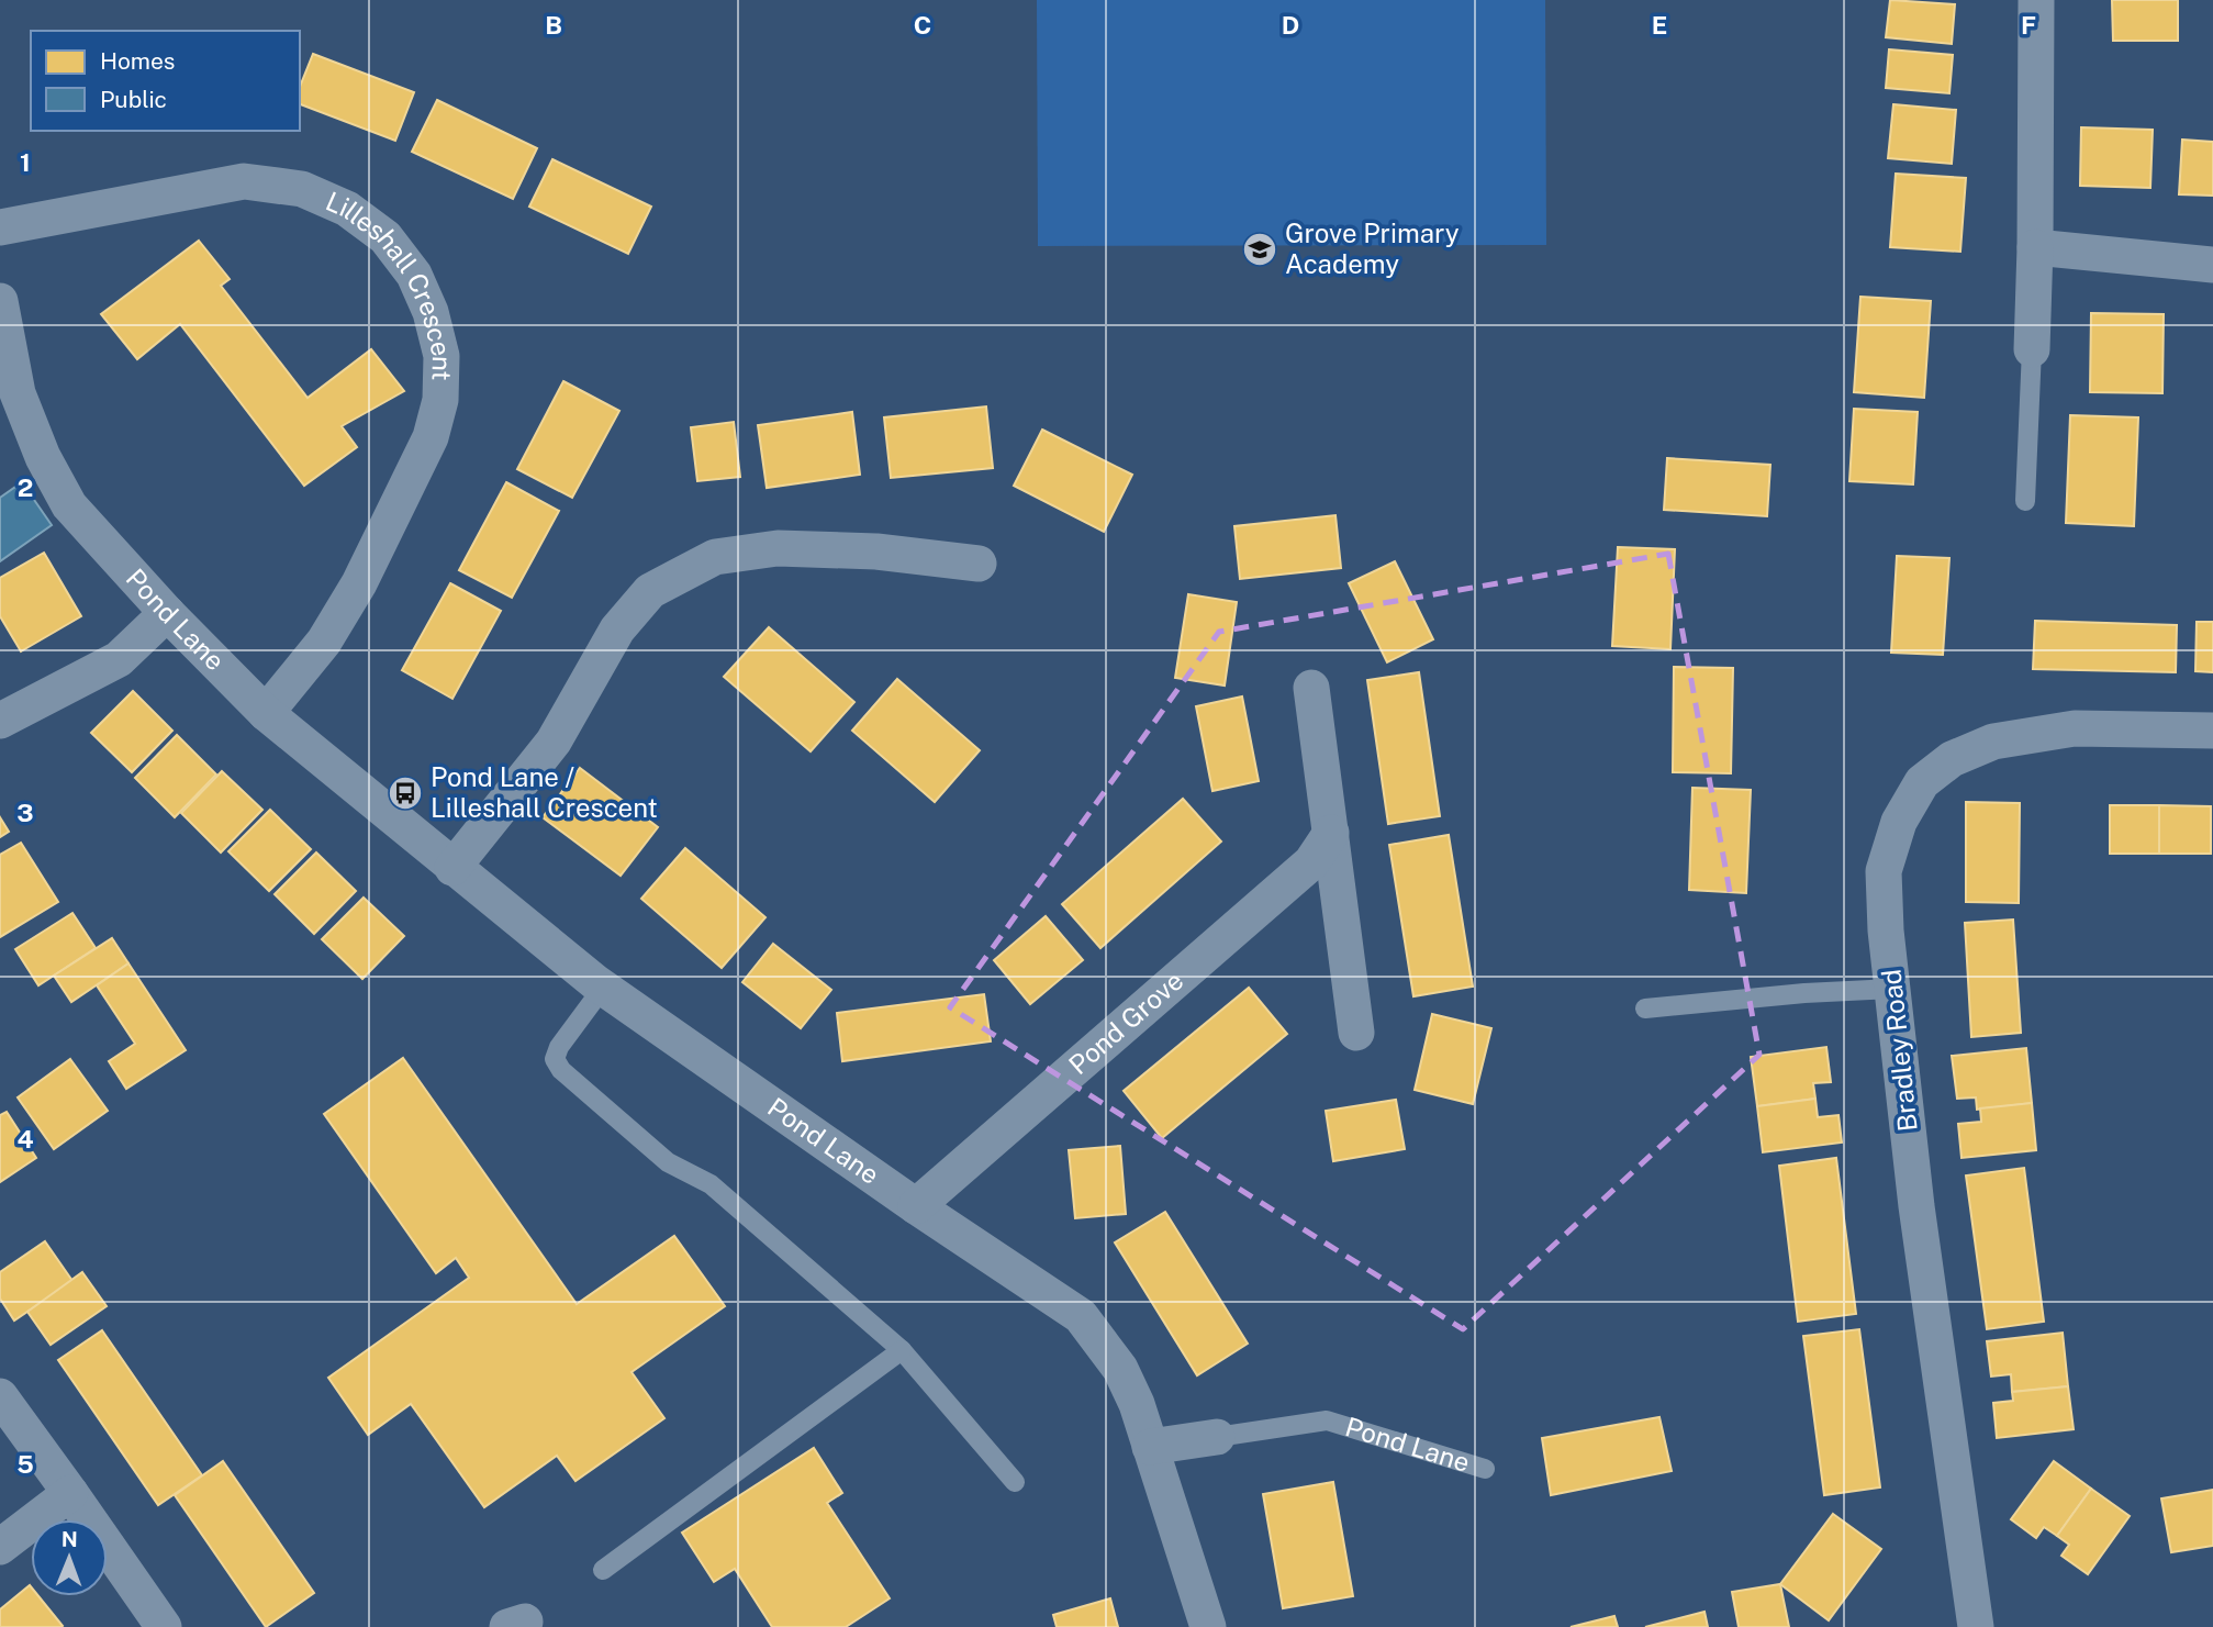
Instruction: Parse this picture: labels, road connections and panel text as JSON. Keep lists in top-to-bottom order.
{
  "streets": {
    "street": [
      "Lilleshall Crescent",
      "Pond Lane",
      "Pond Grove",
      "Bradley Road"
    ]
  },
  "crossings": [
    ["Lilleshall Crescent", "Pond Lane"],
    ["Pond Lane", "Pond Grove"]
  ],
  "places": {
    "school or university": ["Grove Primary Academy"],
    "bus stop": ["Pond Lane / Lilleshall Crescent"]
  },
  "legend": ["Homes", "Public"],
  "north": "top",
  "grid": {
    "columns": [
      "B",
      "C",
      "D",
      "E",
      "F"
    ],
    "rows": [
      "1",
      "2",
      "3",
      "4",
      "5"
    ]
  }
}
